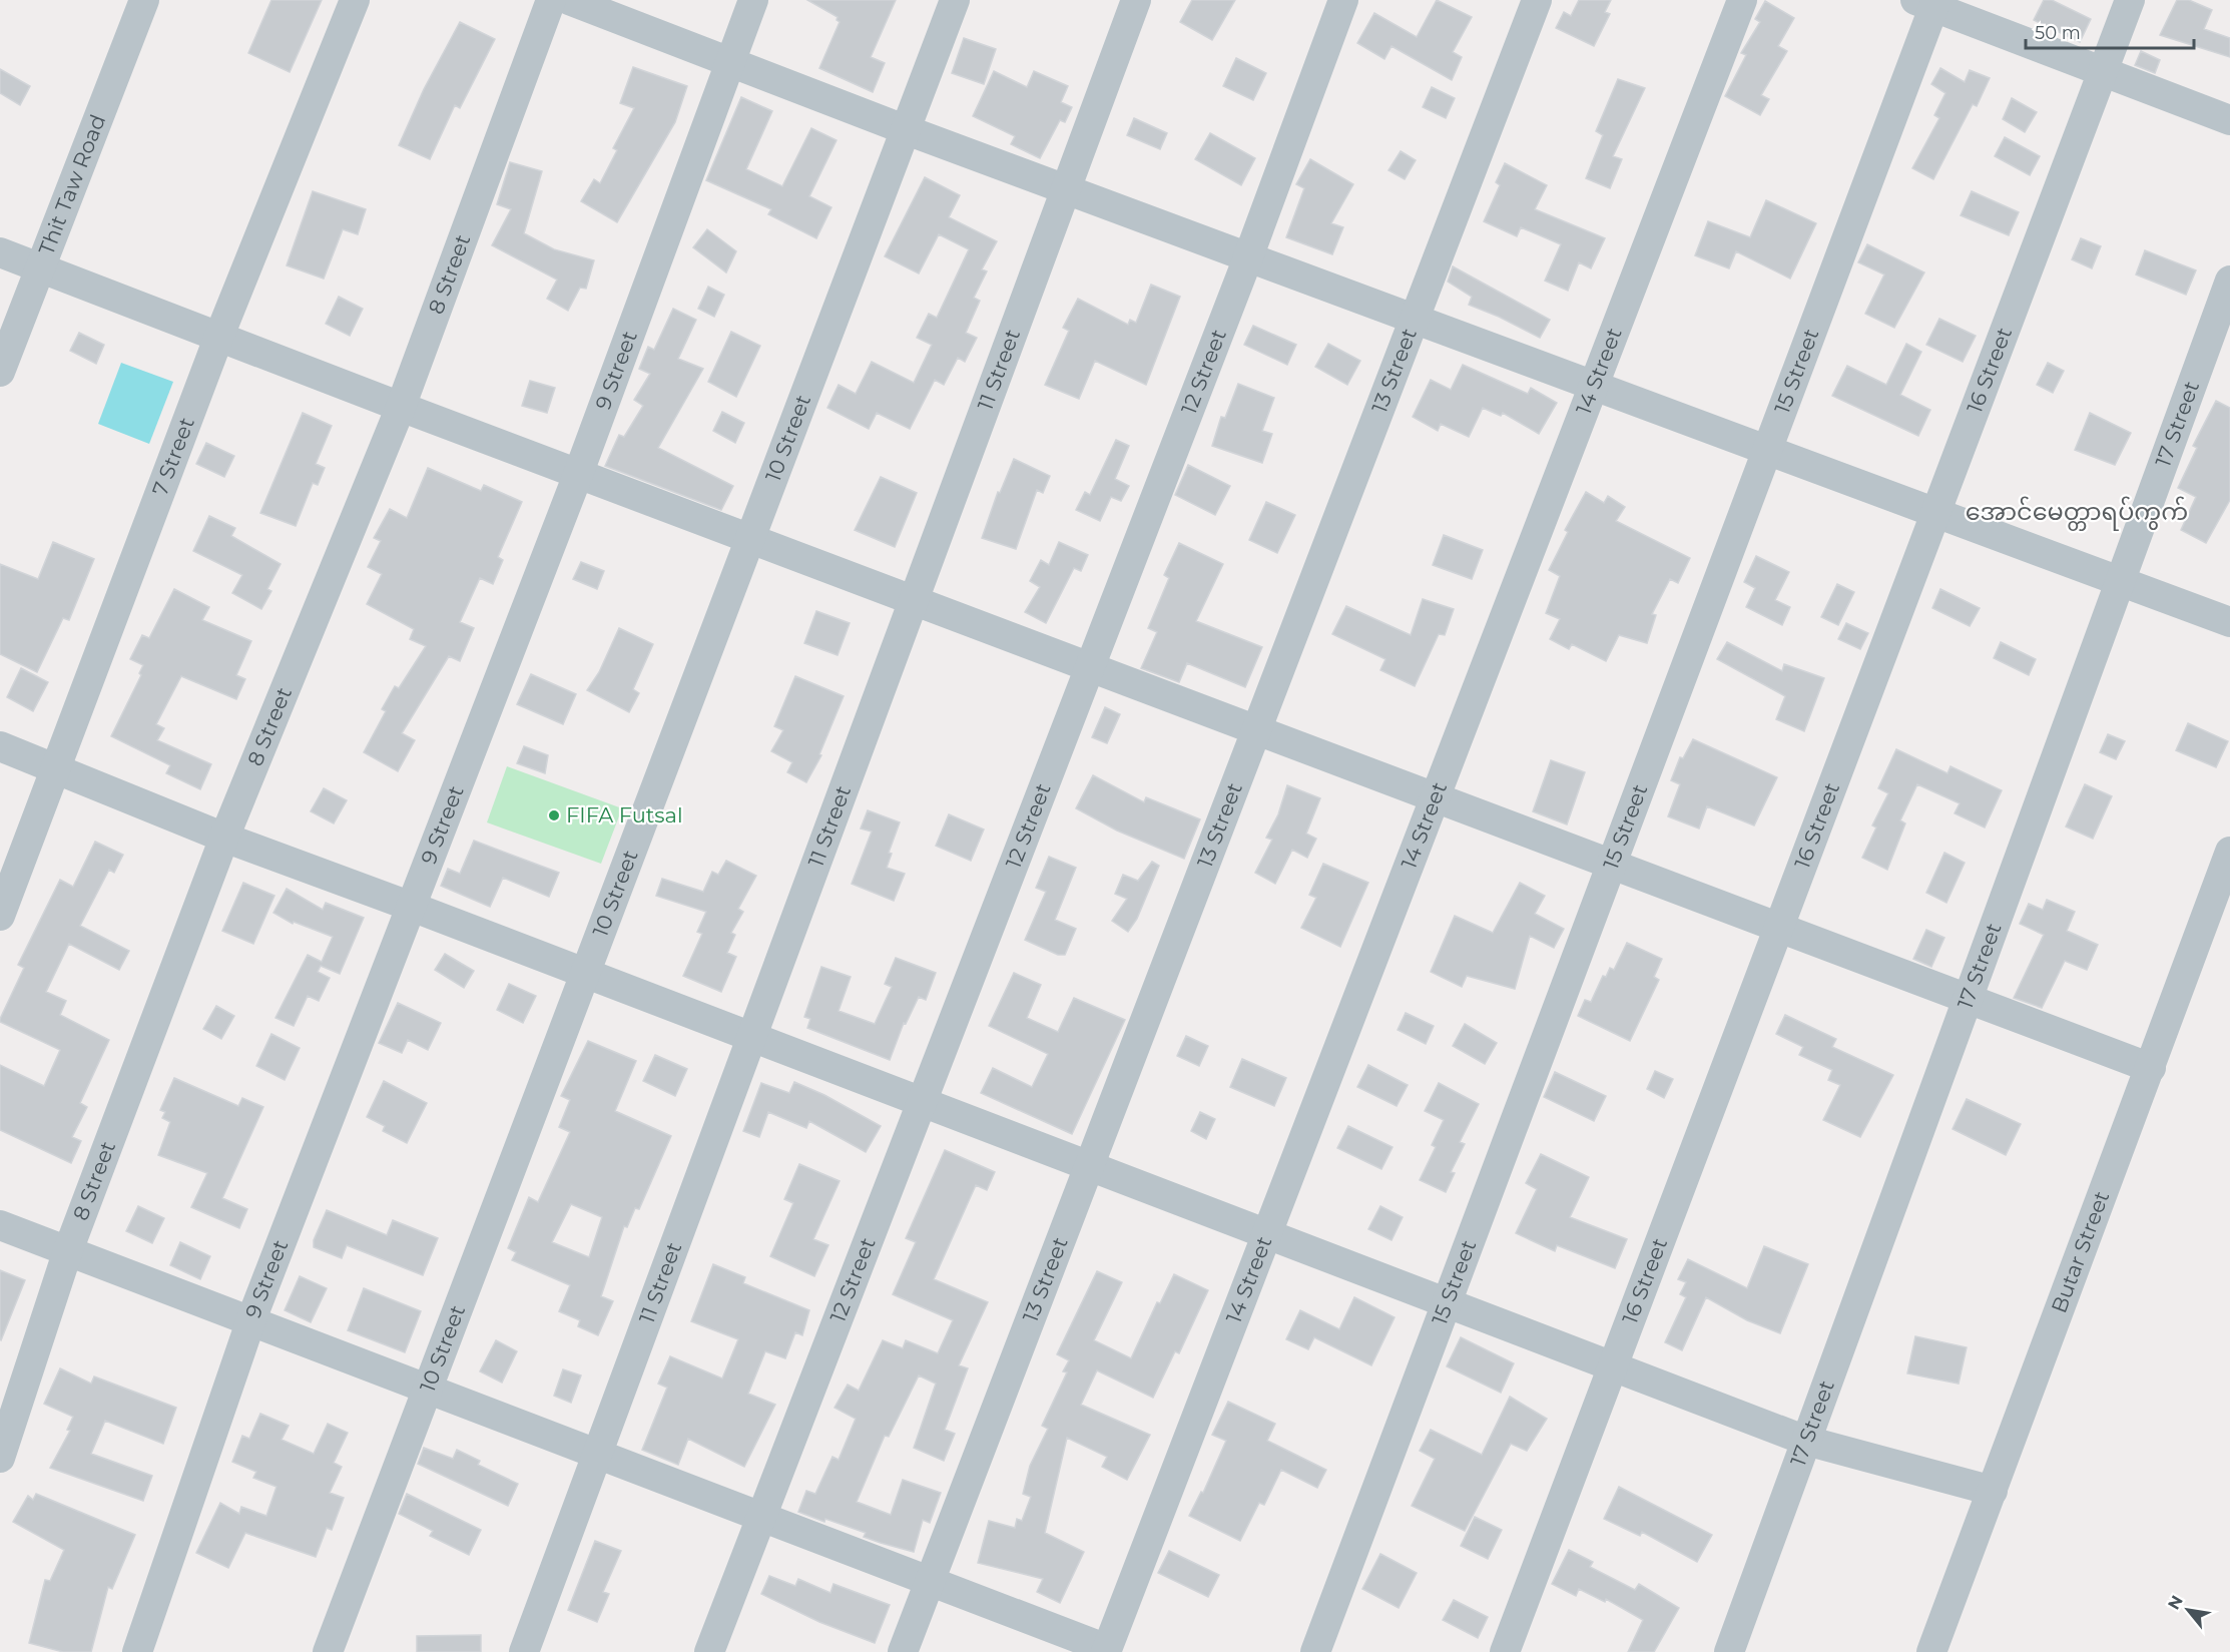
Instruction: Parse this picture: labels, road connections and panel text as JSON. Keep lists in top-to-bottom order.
{
  "streets": {
    "street": [
      "Thit Taw Road",
      "8 Street",
      "11 Street",
      "9 Street",
      "15 Street",
      "16 Street",
      "13 Street",
      "14 Street",
      "12 Street",
      "17 Street",
      "10 Street",
      "7 Street",
      "Butar Street"
    ]
  },
  "districts": ["အောင်မေတ္တာရပ်ကွက်"],
  "places": ["FIFA Futsal"],
  "scale_bar": "50 m",
  "north": "top left"
}
